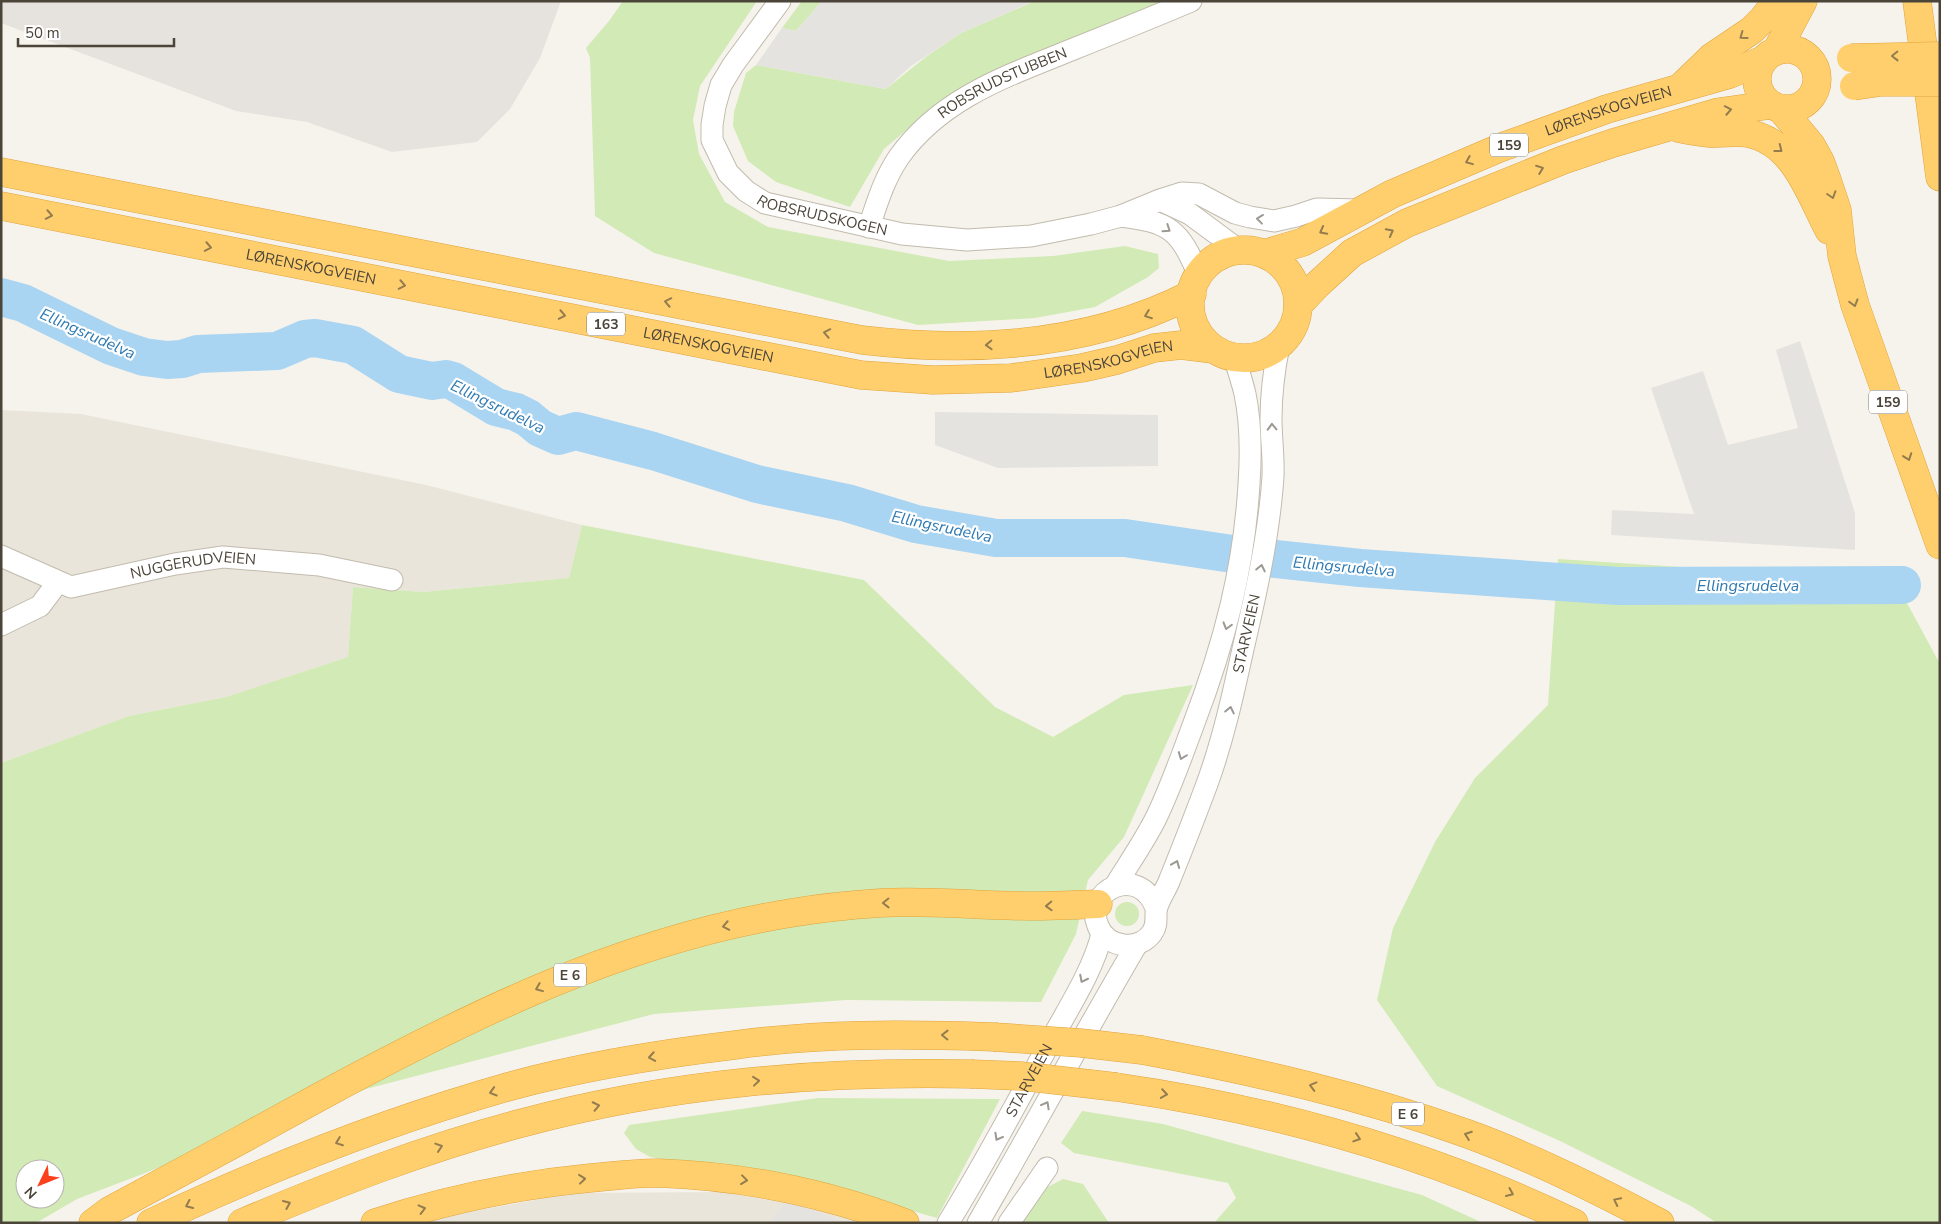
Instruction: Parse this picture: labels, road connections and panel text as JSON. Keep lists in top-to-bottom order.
{
  "streets": {
    "highway": [
      "LØRENSKOGVEIEN",
      "159",
      "163",
      "E 6"
    ],
    "street": [
      "ROBSRUDSTUBBEN",
      "ROBSRUDSKOGEN",
      "NUGGERUDVEIEN",
      "STARVEIEN"
    ]
  },
  "crossings": [
    ["ROBSRUDSTUBBEN", "ROBSRUDSKOGEN"],
    ["LØRENSKOGVEIEN", "159"],
    ["LØRENSKOGVEIEN", "ROBSRUDSKOGEN"],
    ["LØRENSKOGVEIEN", "163"],
    ["LØRENSKOGVEIEN", "STARVEIEN"],
    ["159", "ROBSRUDSKOGEN"],
    ["159", "163"],
    ["159", "STARVEIEN"],
    ["ROBSRUDSKOGEN", "163"],
    ["ROBSRUDSKOGEN", "STARVEIEN"],
    ["163", "STARVEIEN"],
    ["STARVEIEN", "E 6"]
  ],
  "water": ["Ellingsrudelva"],
  "scale_bar": "50 m",
  "north": "bottom left"
}
